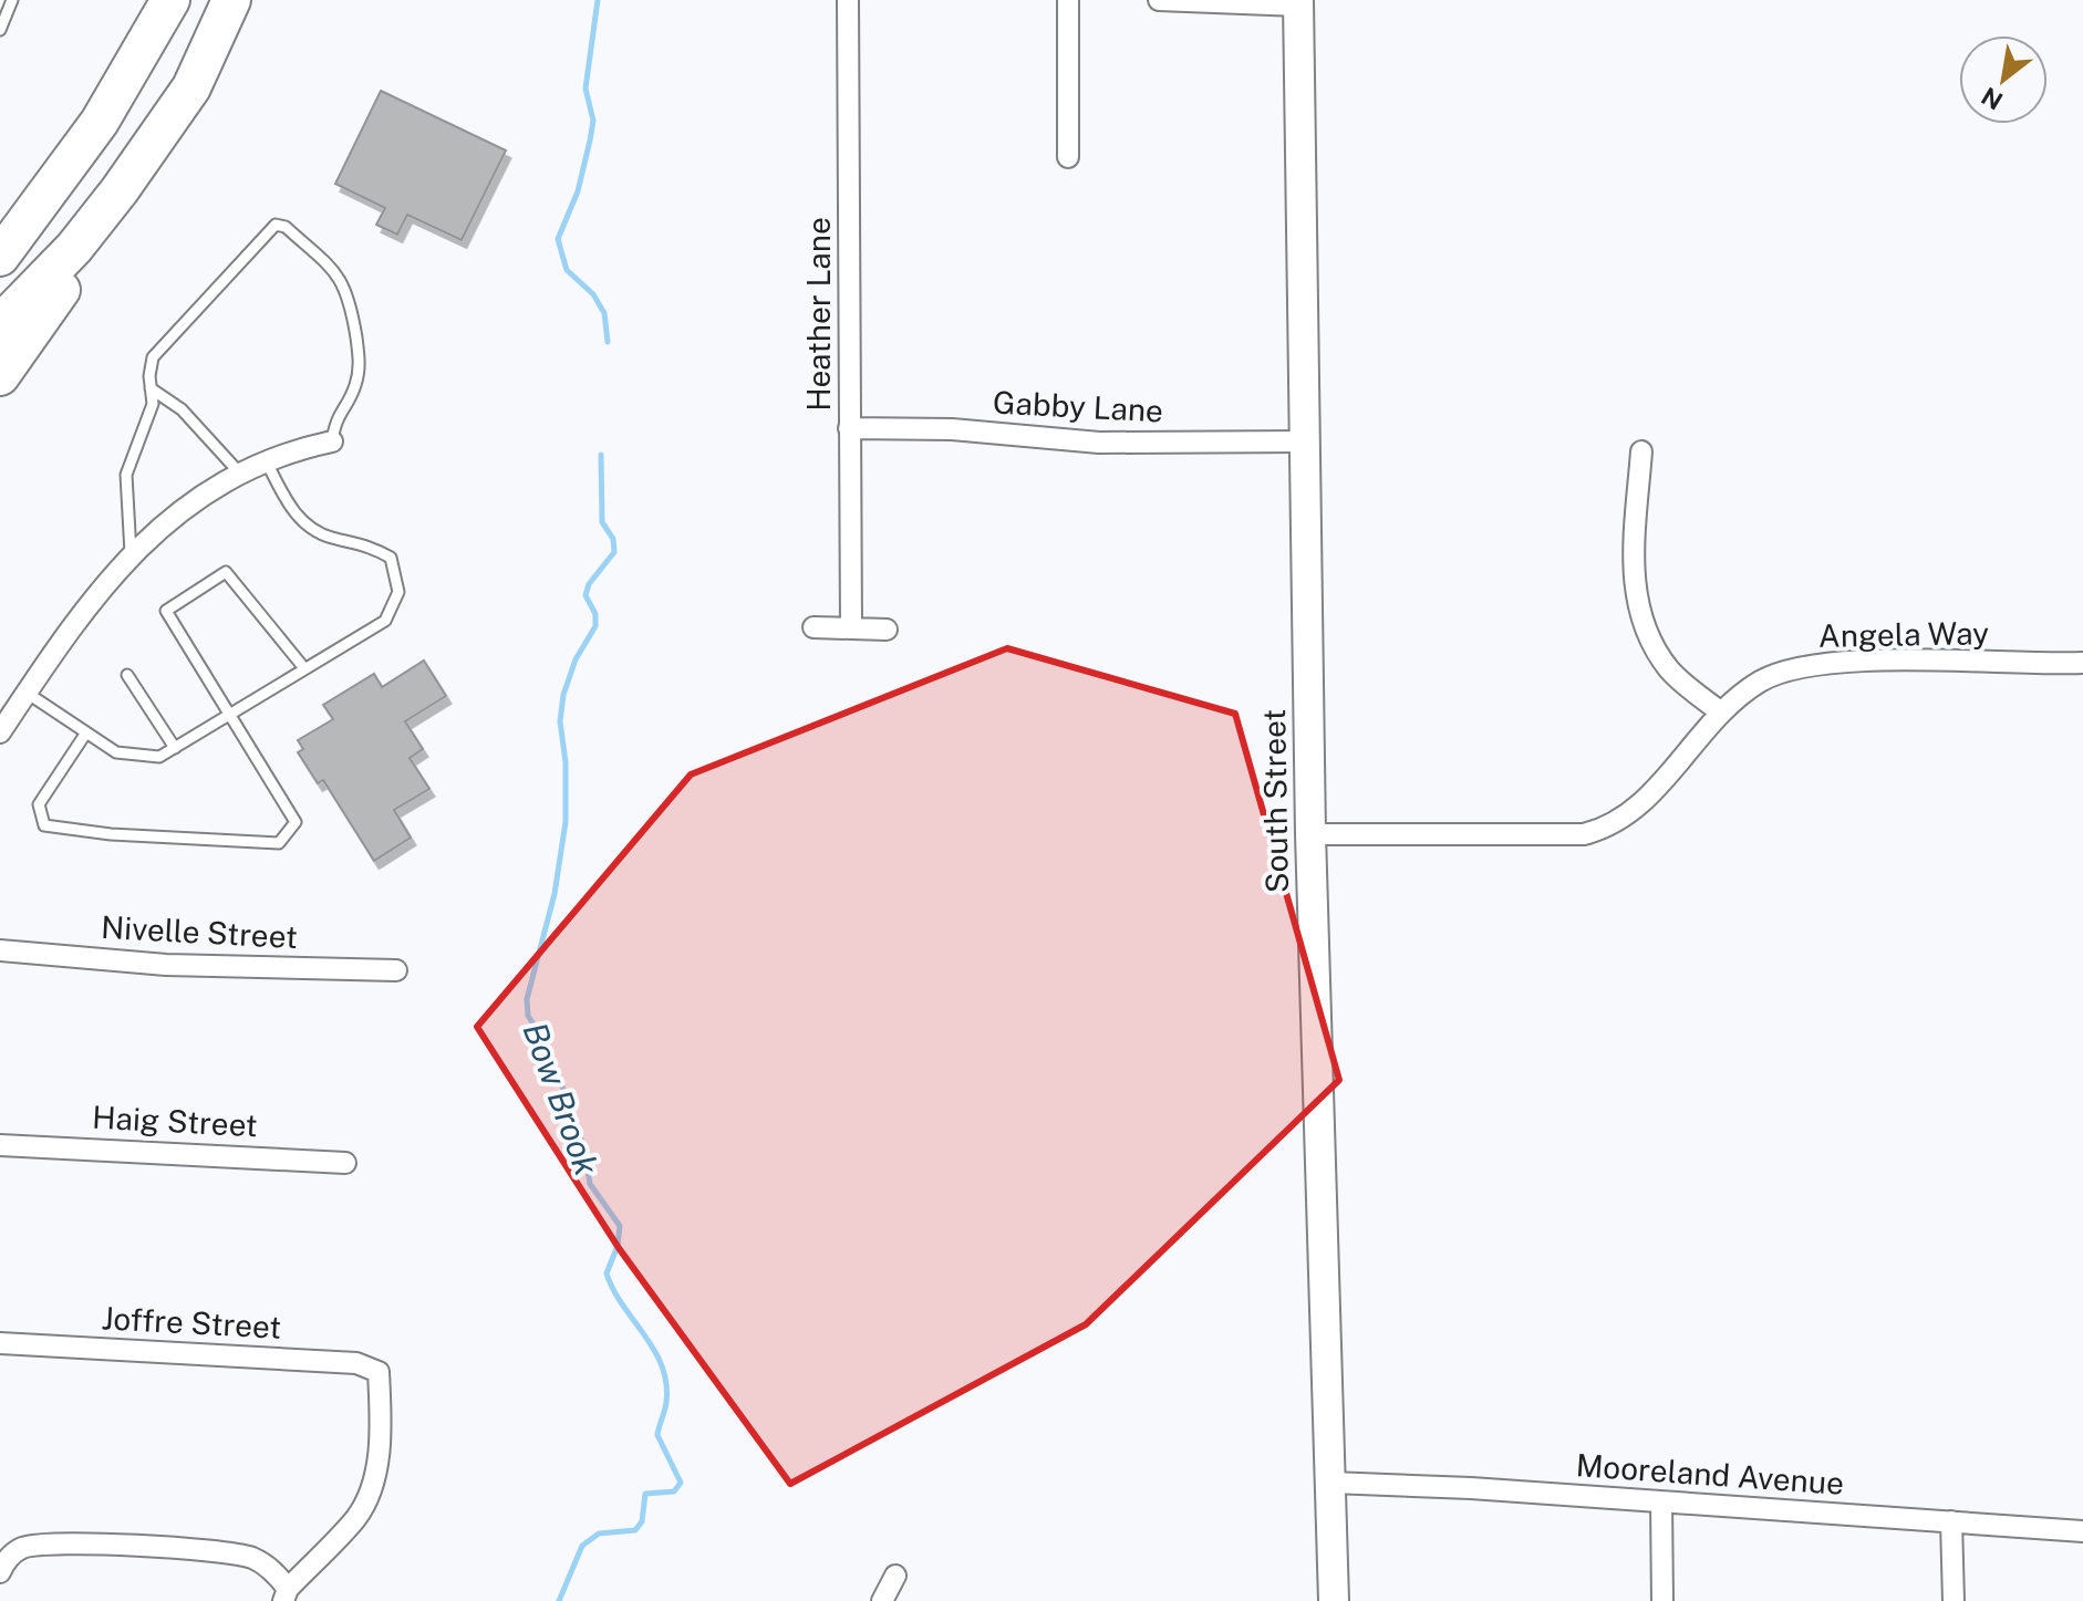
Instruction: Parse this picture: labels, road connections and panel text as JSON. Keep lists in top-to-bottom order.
{
  "streets": {
    "main road": ["South Street"],
    "street": [
      "Heather Lane",
      "Gabby Lane",
      "Angela Way",
      "Nivelle Street",
      "Haig Street",
      "Joffre Street",
      "Mooreland Avenue"
    ]
  },
  "crossings": [
    ["Heather Lane", "Gabby Lane"],
    ["Gabby Lane", "South Street"],
    ["Angela Way", "South Street"],
    ["South Street", "Mooreland Avenue"]
  ],
  "water": ["Bow Brook"],
  "north": "bottom left"
}
